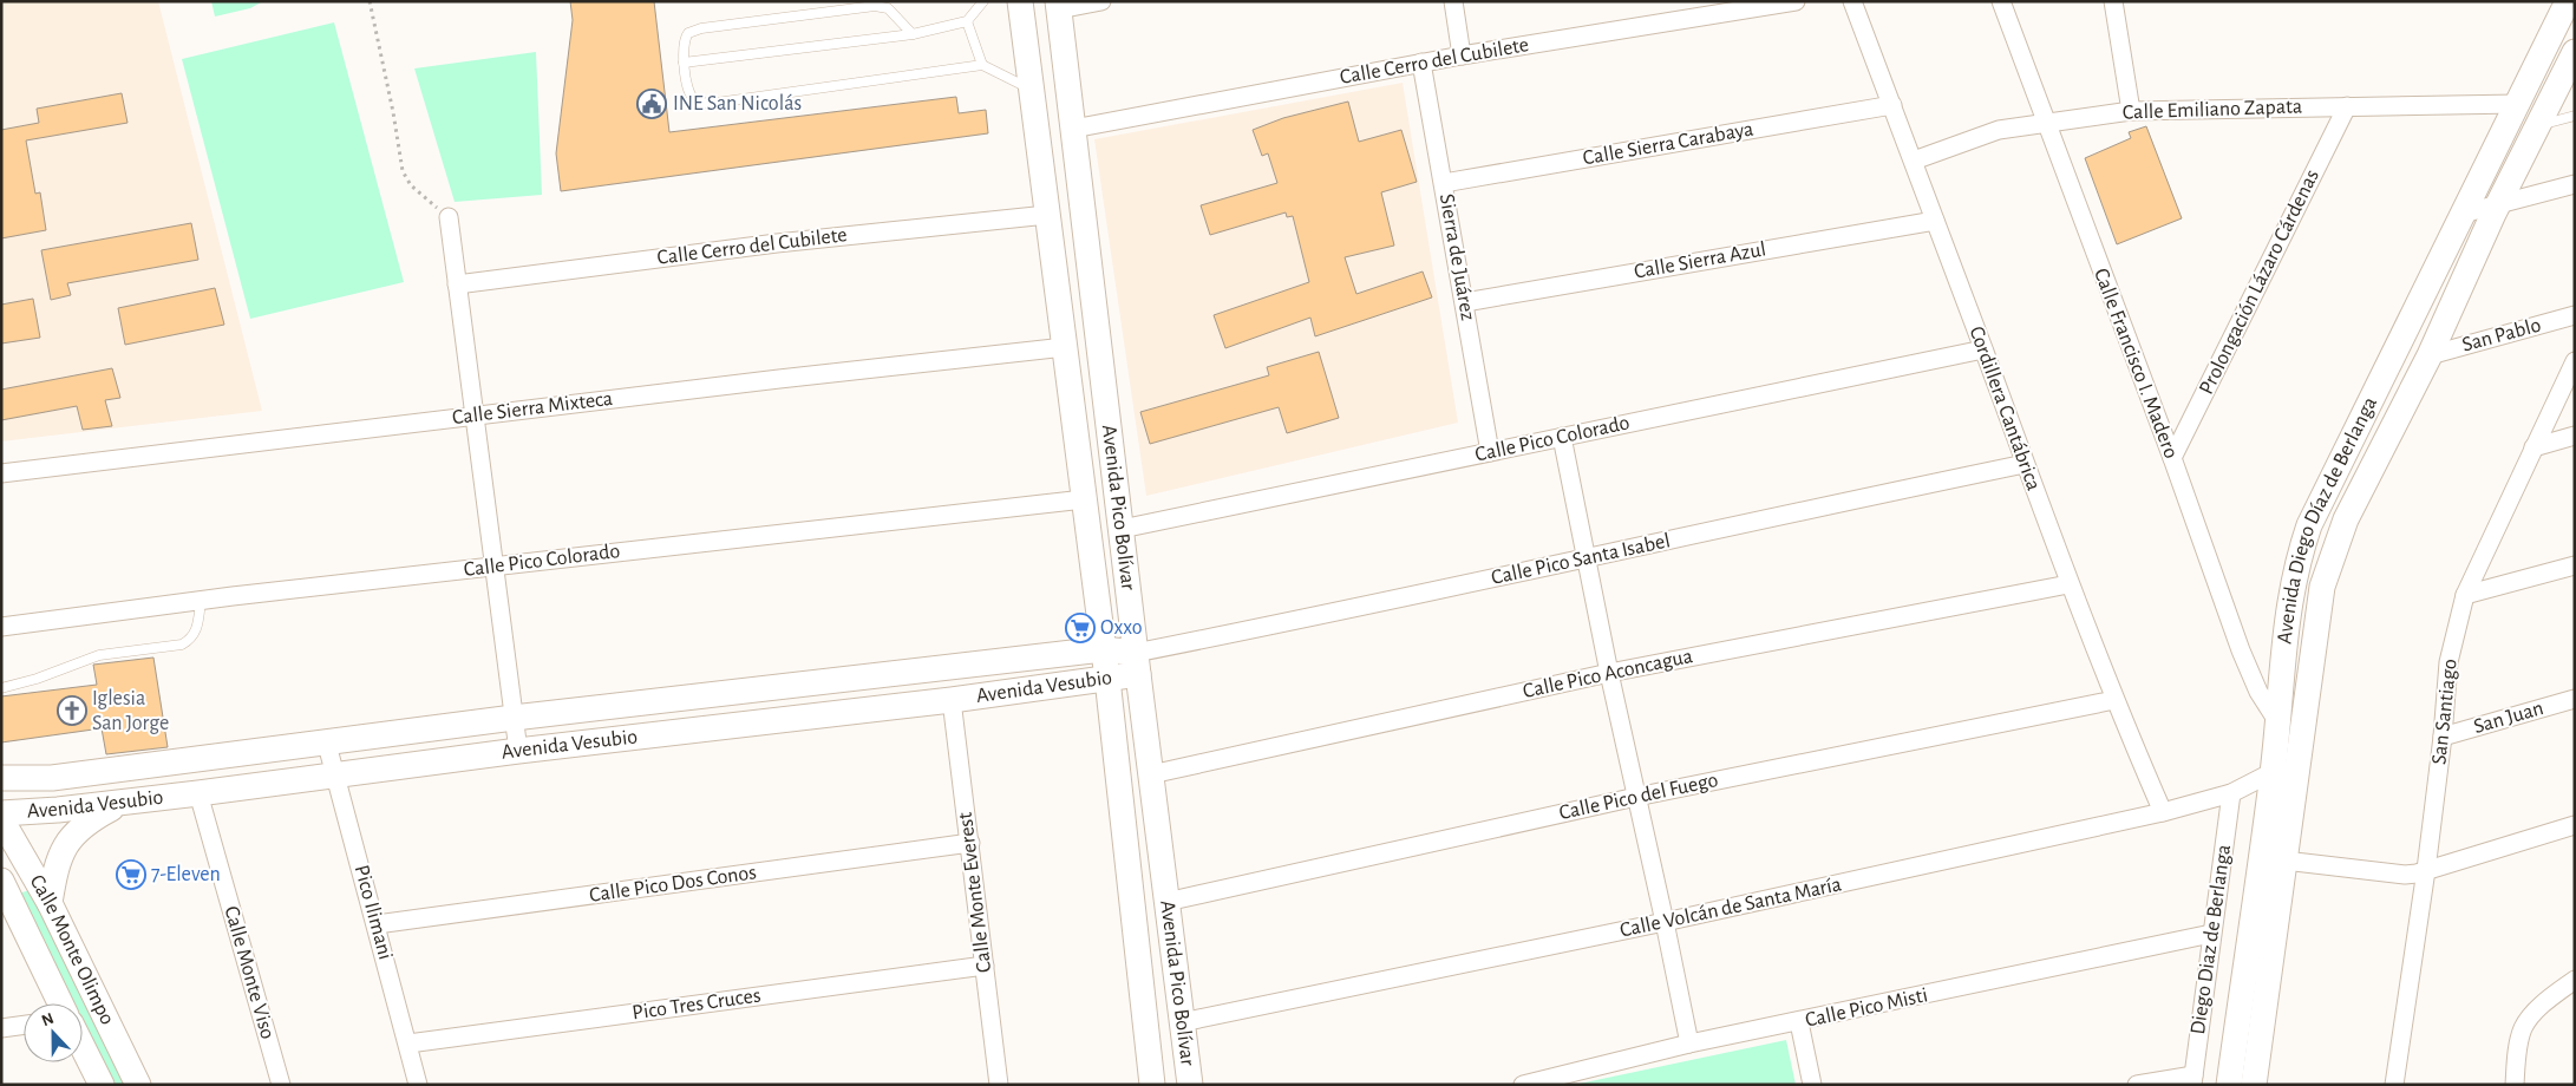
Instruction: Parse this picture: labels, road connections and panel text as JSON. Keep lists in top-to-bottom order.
{
  "streets": {
    "street": [
      "Calle Cerro del Cubilete",
      "Calle Emiliano Zapata",
      "Calle Sierra Carabaya",
      "Sierra de Juárez",
      "Calle Sierra Azul",
      "Prolongación Lázaro Cárdenas",
      "San Pablo",
      "Calle Francisco I. Madero",
      "Calle Sierra Mixteca",
      "Cordillera Cantábrica",
      "Calle Pico Colorado",
      "Avenida Pico Bolívar",
      "Avenida Diego Díaz de Berlanga",
      "Calle Pico Santa Isabel",
      "Calle Pico Aconcagua",
      "Avenida Vesubio",
      "San Santiago",
      "San Juan",
      "Calle Pico del Fuego",
      "Calle Pico Dos Conos",
      "Calle Monte Everest",
      "Calle Volcán de Santa María",
      "Pico Ilimani",
      "Diego Diaz de Berlanga",
      "Calle Monte Olimpo",
      "Calle Monte Viso",
      "Pico Tres Cruces",
      "Calle Pico Misti"
    ]
  },
  "crossings": [
    ["Calle Cerro del Cubilete", "Sierra de Juárez"],
    ["Calle Cerro del Cubilete", "Avenida Pico Bolívar"],
    ["Calle Emiliano Zapata", "Prolongación Lázaro Cárdenas"],
    ["Calle Emiliano Zapata", "Calle Francisco I. Madero"],
    ["Calle Emiliano Zapata", "Cordillera Cantábrica"],
    ["Calle Emiliano Zapata", "Avenida Diego Díaz de Berlanga"],
    ["Calle Sierra Carabaya", "Sierra de Juárez"],
    ["Calle Sierra Carabaya", "Cordillera Cantábrica"],
    ["Sierra de Juárez", "Calle Sierra Azul"],
    ["Sierra de Juárez", "Calle Pico Colorado"],
    ["Calle Sierra Azul", "Cordillera Cantábrica"],
    ["Prolongación Lázaro Cárdenas", "Calle Francisco I. Madero"],
    ["San Pablo", "Avenida Diego Díaz de Berlanga"],
    ["Calle Francisco I. Madero", "Avenida Diego Díaz de Berlanga"],
    ["Calle Sierra Mixteca", "Avenida Pico Bolívar"],
    ["Cordillera Cantábrica", "Calle Pico Colorado"],
    ["Cordillera Cantábrica", "Calle Pico Santa Isabel"],
    ["Cordillera Cantábrica", "Calle Pico Aconcagua"],
    ["Cordillera Cantábrica", "Calle Pico del Fuego"],
    ["Cordillera Cantábrica", "Calle Volcán de Santa María"],
    ["Calle Pico Colorado", "Avenida Pico Bolívar"],
    ["Avenida Pico Bolívar", "Calle Pico Santa Isabel"],
    ["Avenida Pico Bolívar", "Calle Pico Aconcagua"],
    ["Avenida Pico Bolívar", "Avenida Vesubio"],
    ["Avenida Pico Bolívar", "Calle Pico del Fuego"],
    ["Avenida Pico Bolívar", "Calle Volcán de Santa María"],
    ["Avenida Diego Díaz de Berlanga", "Calle Volcán de Santa María"],
    ["Calle Pico Santa Isabel", "Avenida Vesubio"],
    ["Avenida Vesubio", "Calle Monte Everest"],
    ["Avenida Vesubio", "Pico Ilimani"],
    ["Avenida Vesubio", "Calle Monte Viso"],
    ["San Santiago", "San Juan"],
    ["Calle Pico Dos Conos", "Calle Monte Everest"],
    ["Calle Pico Dos Conos", "Pico Ilimani"],
    ["Calle Monte Everest", "Pico Tres Cruces"],
    ["Calle Volcán de Santa María", "Diego Diaz de Berlanga"],
    ["Pico Ilimani", "Pico Tres Cruces"],
    ["Diego Diaz de Berlanga", "Calle Pico Misti"]
  ],
  "places": {
    "public building": ["INE San Nicolás"],
    "supermarket": ["Oxxo", "7-Eleven"],
    "church": ["Iglesia San Jorge"]
  },
  "north": "top"
}
